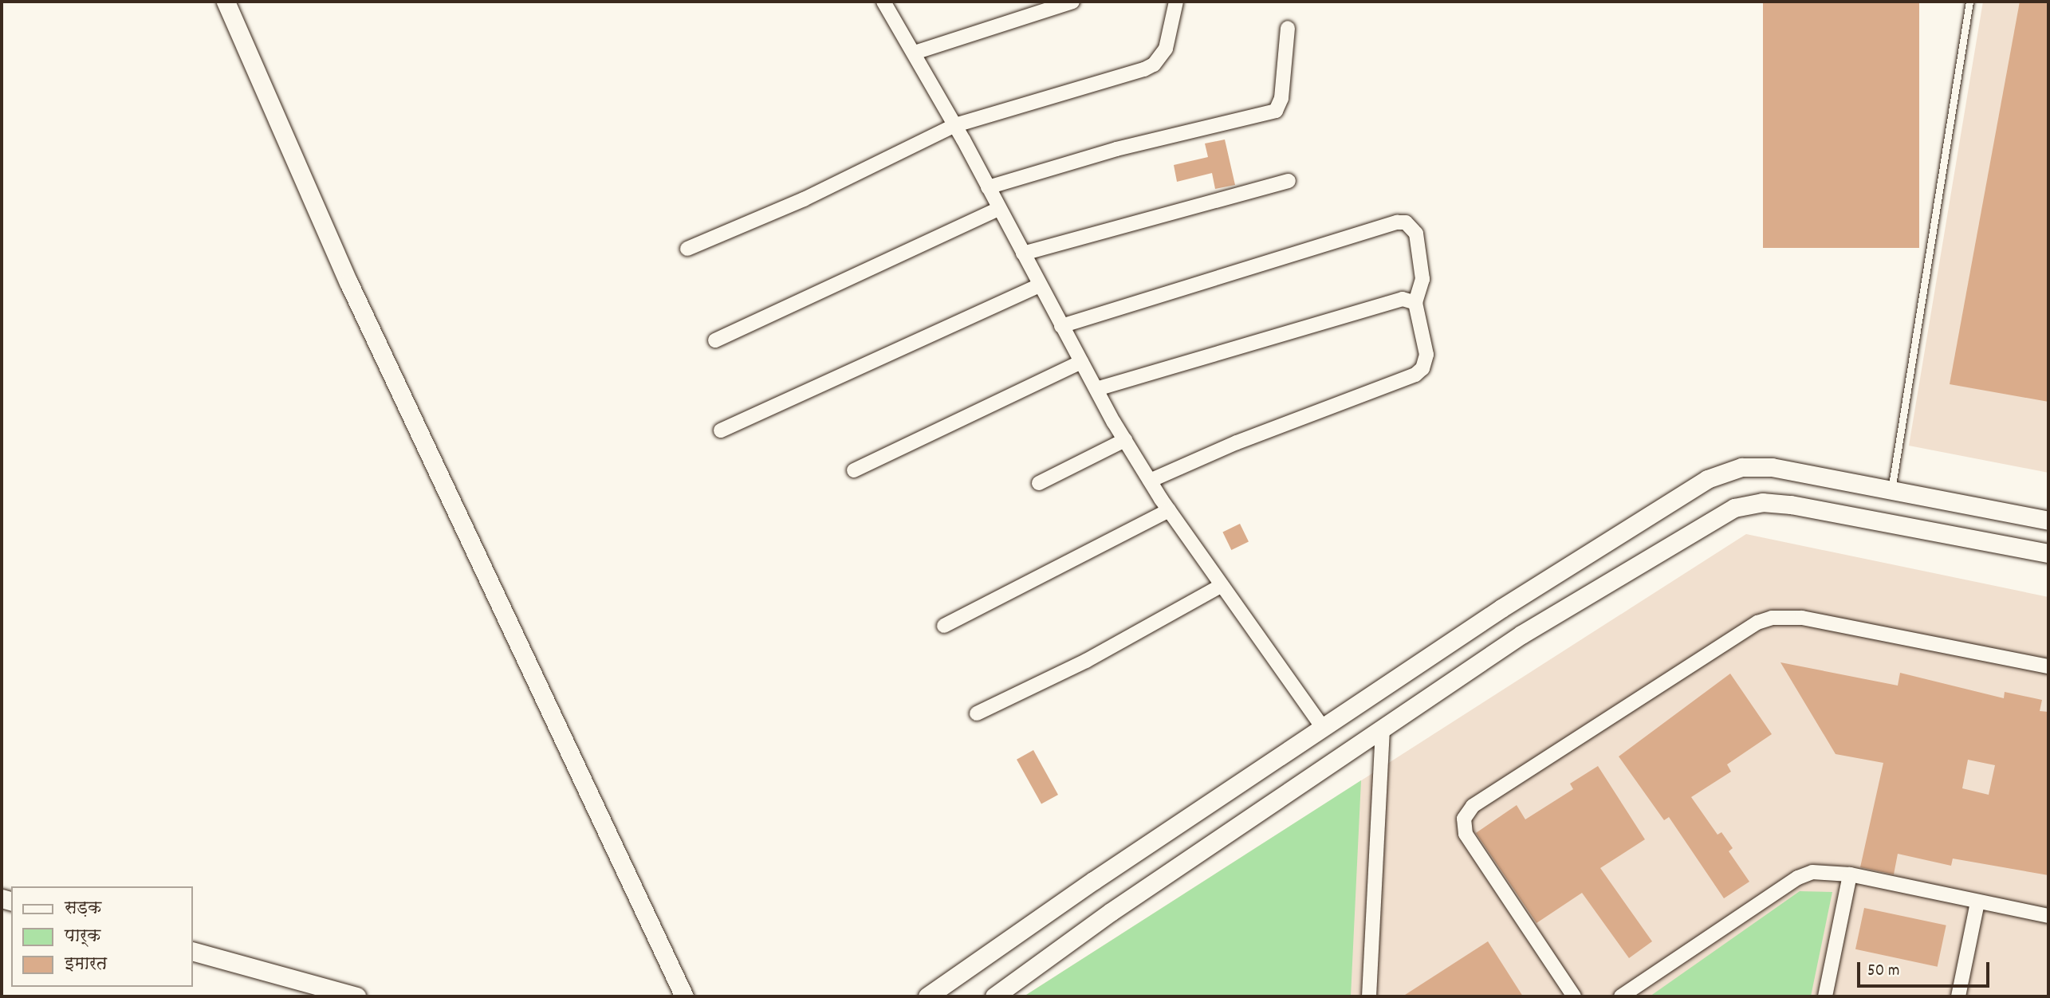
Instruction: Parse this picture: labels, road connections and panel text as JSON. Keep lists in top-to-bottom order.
{
  "legend": ["सड़क", "पार्क", "इमारत"],
  "scale_bar": "50 m"
}
